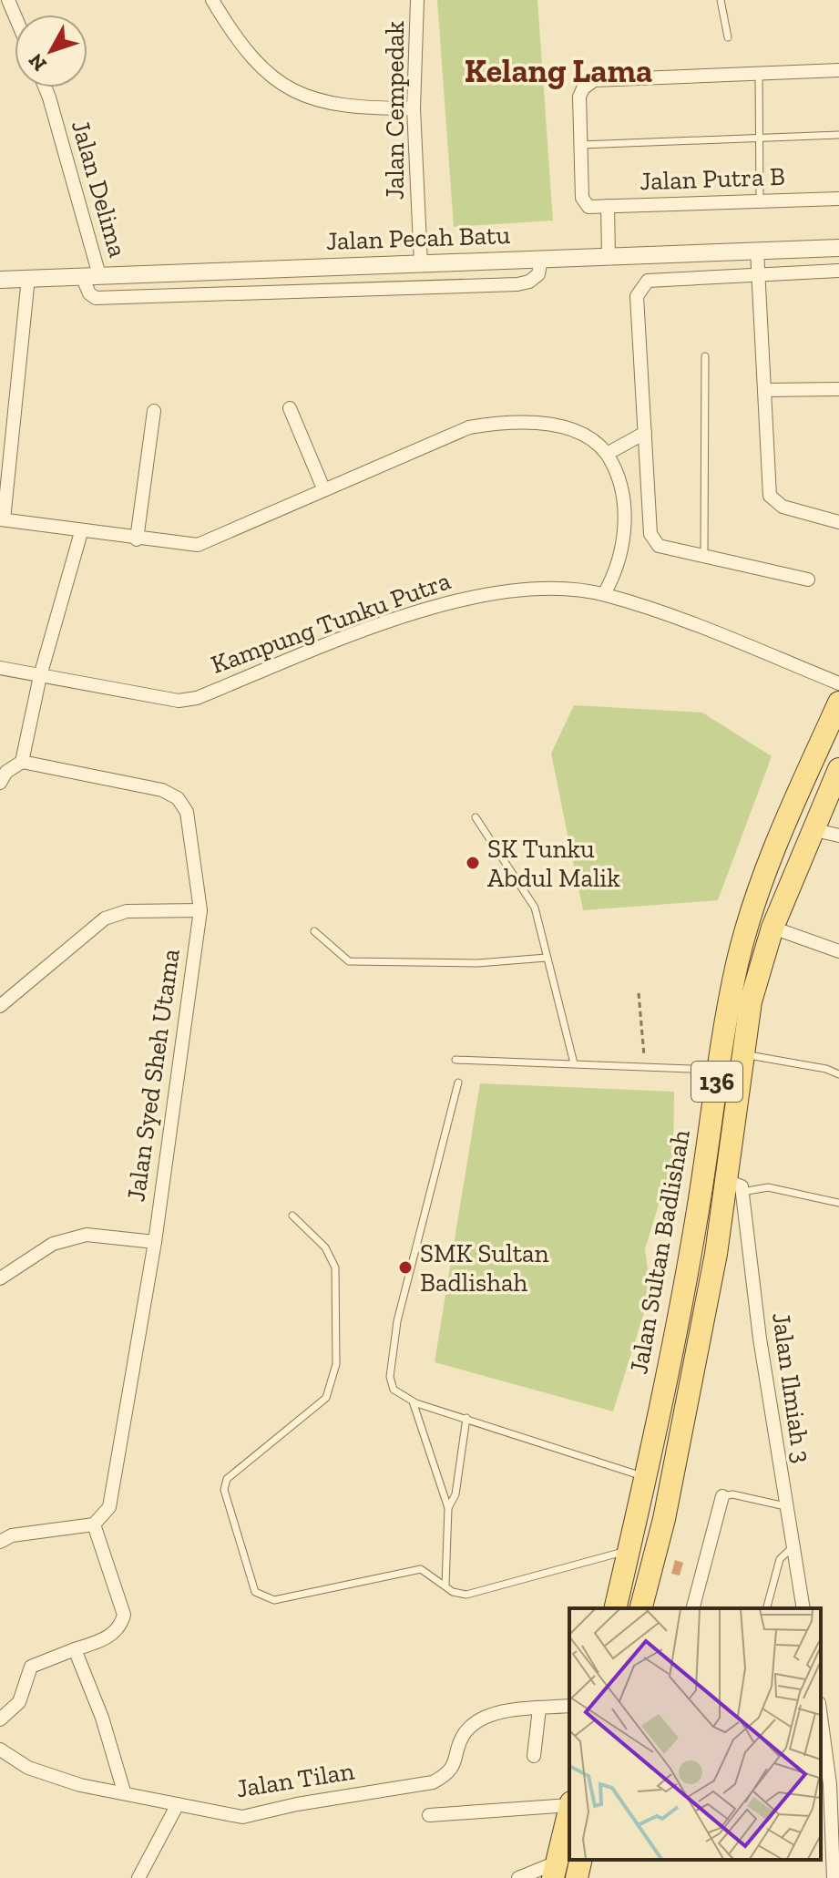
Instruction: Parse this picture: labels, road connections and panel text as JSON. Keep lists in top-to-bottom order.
{
  "streets": {
    "main road": ["136", "Jalan Sultan Badlishah"],
    "street": [
      "Jalan Cempedak",
      "Jalan Putra B",
      "Jalan Delima",
      "Jalan Pecah Batu",
      "Kampung Tunku Putra",
      "Jalan Syed Sheh Utama",
      "Jalan Ilmiah 3",
      "Jalan Tilan"
    ]
  },
  "crossings": [
    ["Jalan Cempedak", "Jalan Pecah Batu"],
    ["Jalan Delima", "Jalan Pecah Batu"],
    ["Jalan Sultan Badlishah", "Jalan Ilmiah 3"]
  ],
  "districts": ["Kelang Lama"],
  "places": ["SK Tunku Abdul Malik", "SMK Sultan Badlishah"],
  "north": "bottom left"
}
